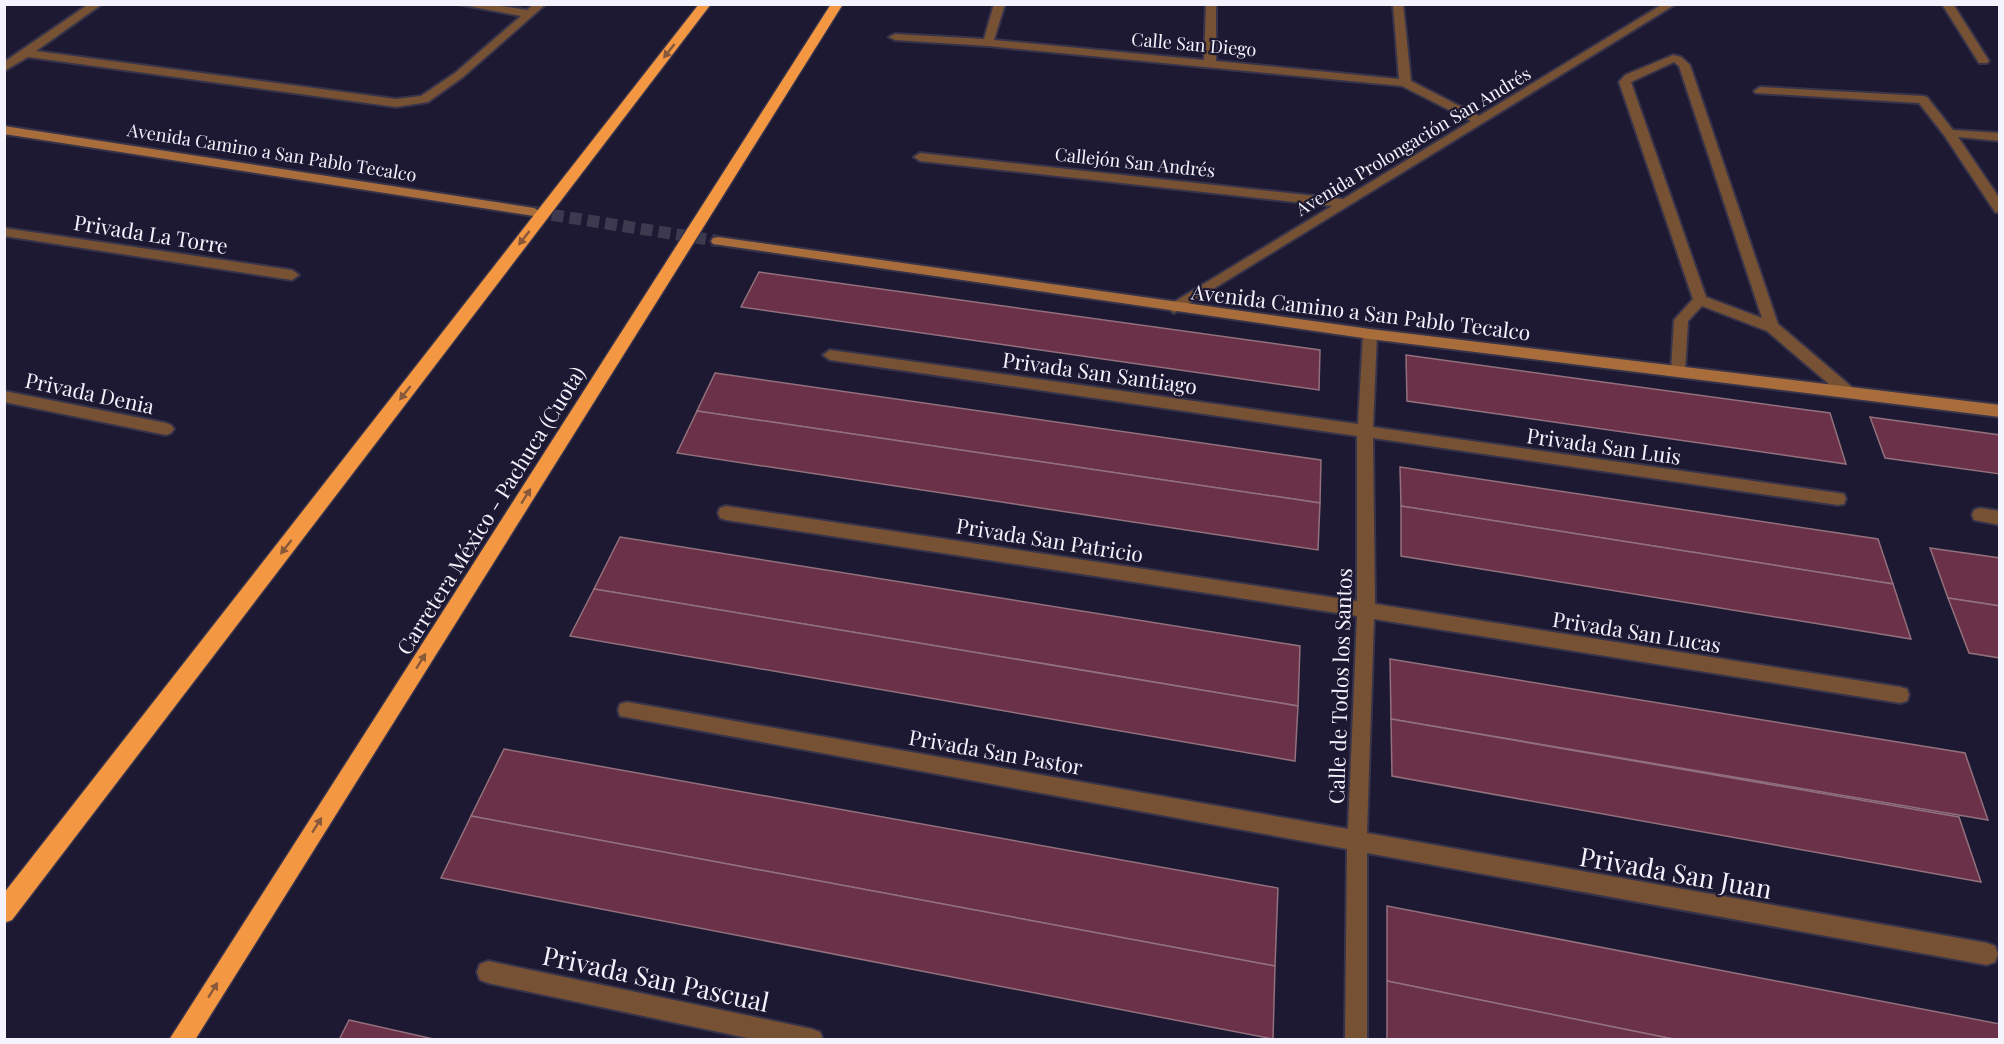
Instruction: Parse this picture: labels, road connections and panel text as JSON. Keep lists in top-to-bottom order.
{
  "streets": {
    "highway": ["Carretera México - Pachuca (Cuota)"],
    "main road": ["Avenida Camino a San Pablo Tecalco"],
    "street": [
      "Calle San Diego",
      "Avenida Prolongación San Andrés",
      "Callejón San Andrés",
      "Privada La Torre",
      "Privada San Santiago",
      "Privada Denia",
      "Privada San Luis",
      "Privada San Patricio",
      "Privada San Lucas",
      "Calle de Todos los Santos",
      "Privada San Pastor",
      "Privada San Juan",
      "Privada San Pascual"
    ]
  },
  "crossings": [
    ["Calle San Diego", "Avenida Prolongación San Andrés"],
    ["Avenida Prolongación San Andrés", "Avenida Camino a San Pablo Tecalco"],
    ["Avenida Prolongación San Andrés", "Callejón San Andrés"],
    ["Avenida Camino a San Pablo Tecalco", "Calle de Todos los Santos"],
    ["Privada San Santiago", "Privada San Luis"],
    ["Privada San Santiago", "Calle de Todos los Santos"],
    ["Privada San Luis", "Calle de Todos los Santos"],
    ["Privada San Patricio", "Privada San Lucas"],
    ["Privada San Patricio", "Calle de Todos los Santos"],
    ["Privada San Lucas", "Calle de Todos los Santos"],
    ["Calle de Todos los Santos", "Privada San Pastor"],
    ["Calle de Todos los Santos", "Privada San Juan"],
    ["Privada San Pastor", "Privada San Juan"]
  ]
}
